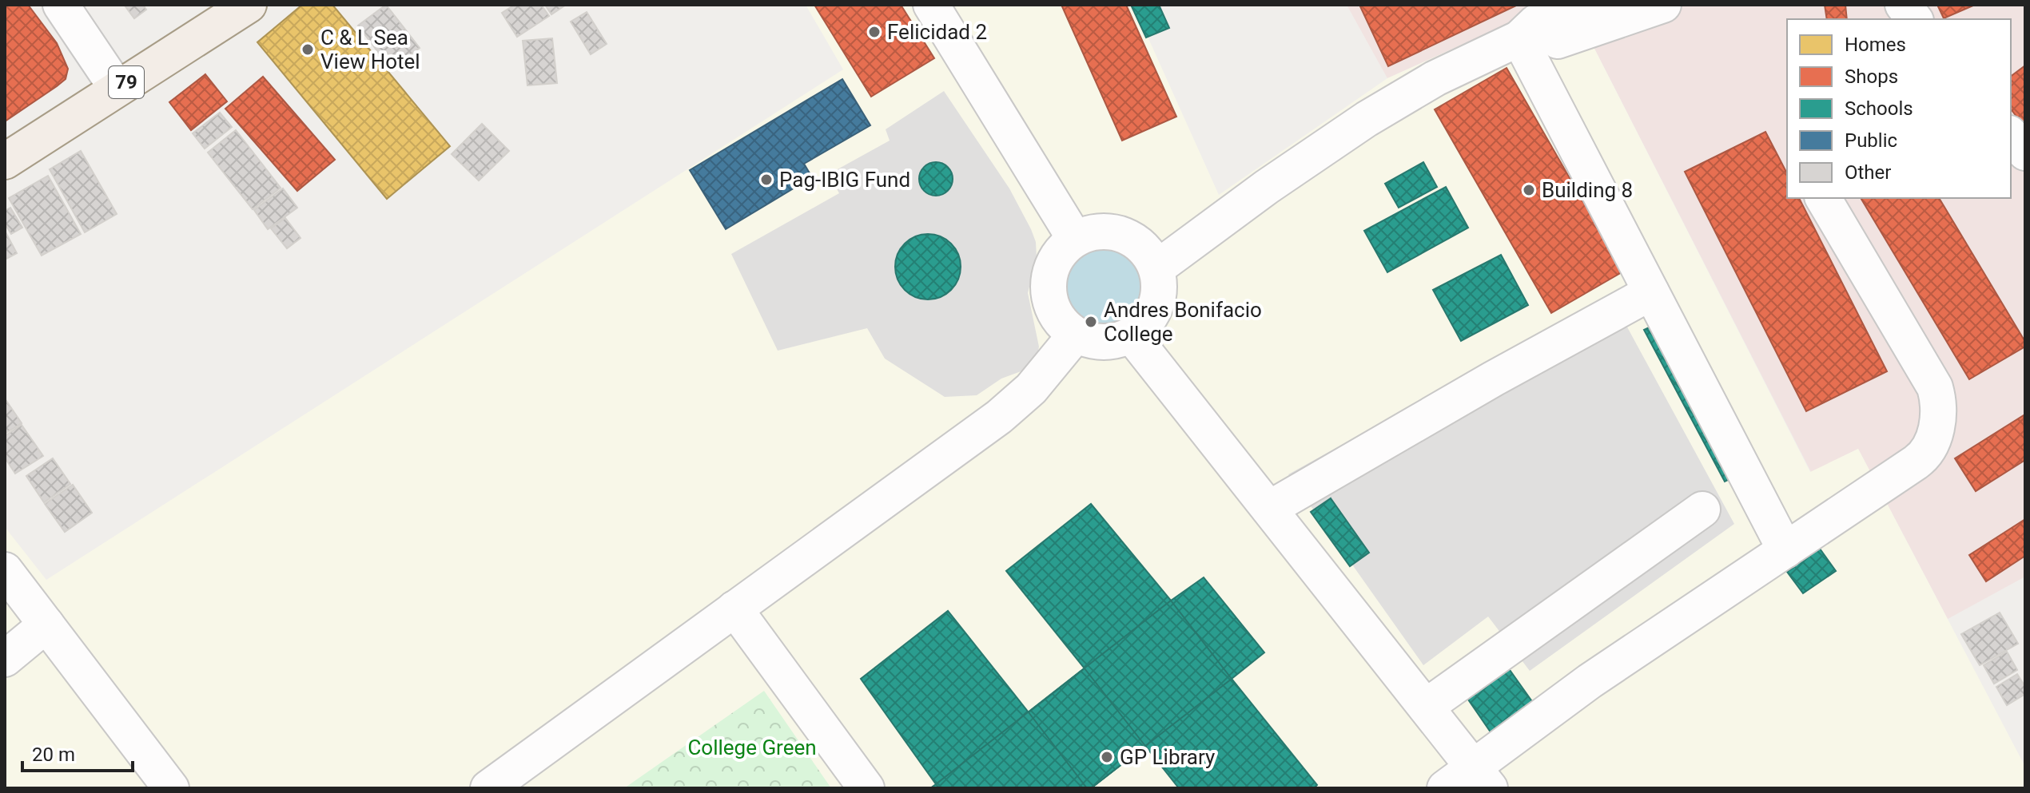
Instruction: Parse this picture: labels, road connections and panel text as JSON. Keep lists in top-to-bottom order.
{
  "streets": {
    "main road": ["79"]
  },
  "parks": ["College Green"],
  "places": [
    "Felicidad 2",
    "C & L Sea View Hotel",
    "Pag-IBIG Fund",
    "Building 8",
    "Andres Bonifacio College",
    "GP Library"
  ],
  "legend": [
    "Homes",
    "Shops",
    "Schools",
    "Public",
    "Other"
  ],
  "scale_bar": "20 m"
}
